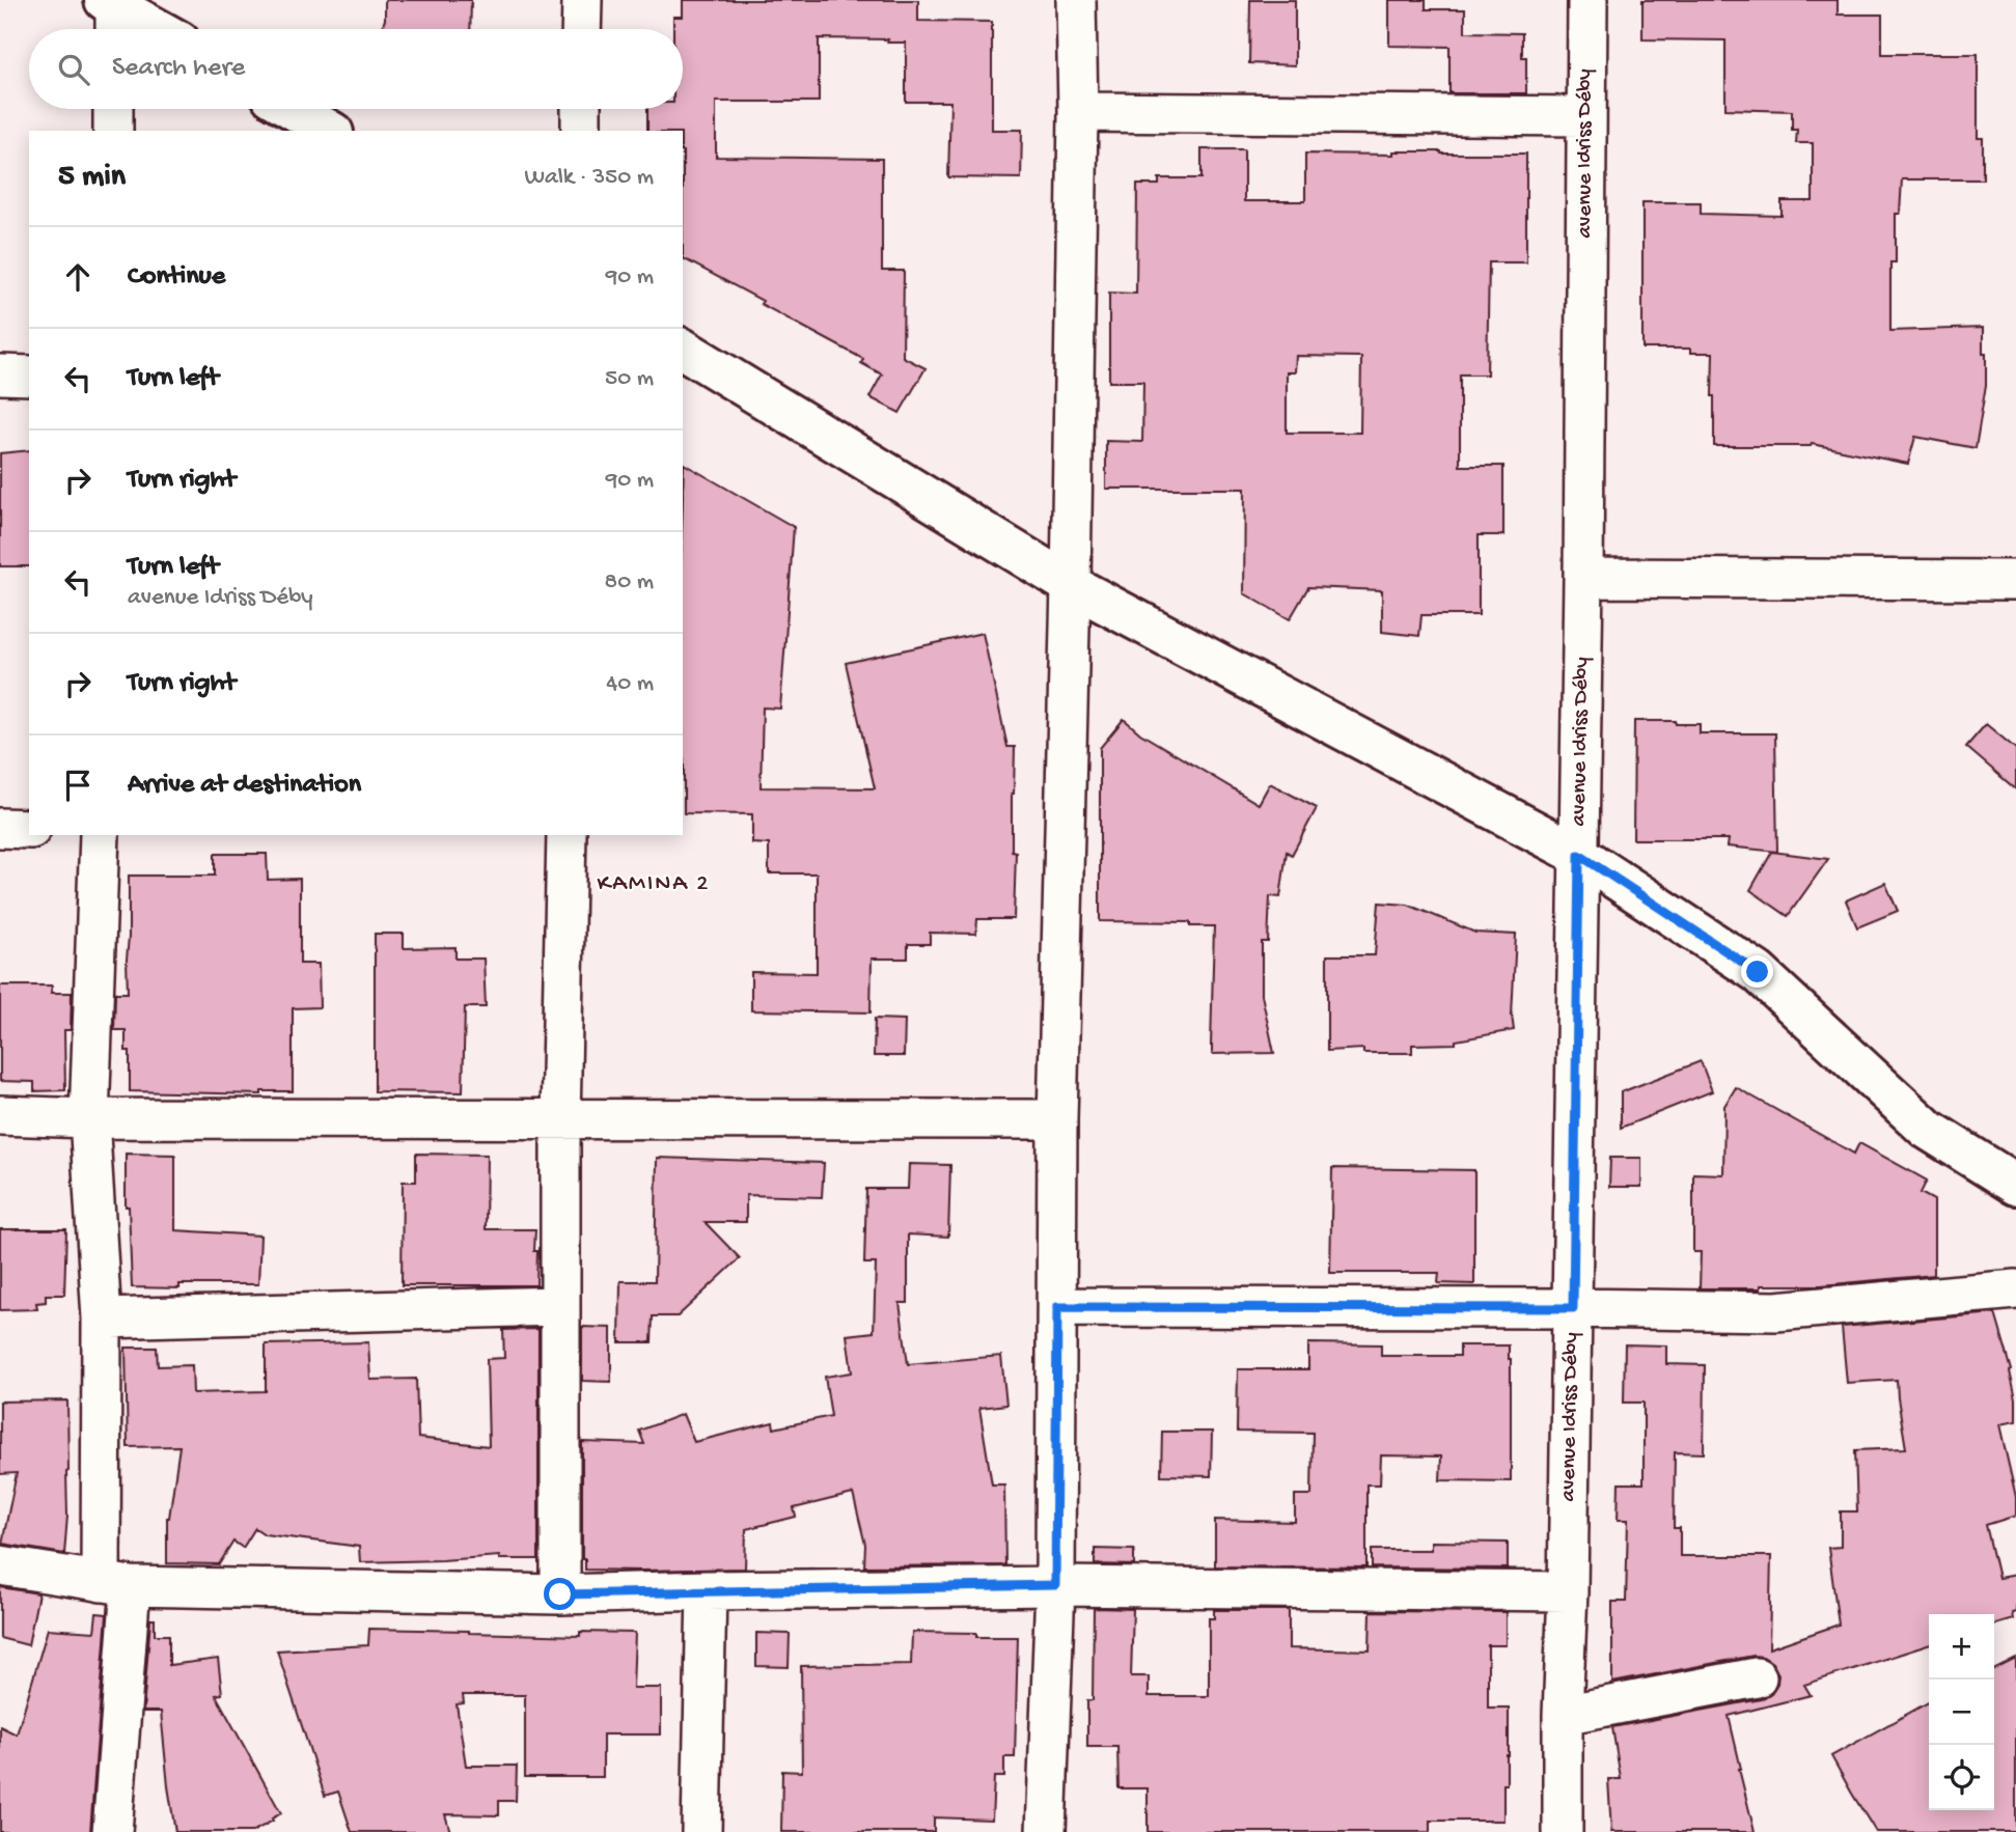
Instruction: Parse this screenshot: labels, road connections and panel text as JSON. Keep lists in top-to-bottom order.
{
  "streets": {
    "street": ["avenue Idriss Déby"]
  },
  "districts": ["KAMINA 2"],
  "page": {
    "search": "Search here",
    "heading": ["5 min", "Walk · 350 m"],
    "list": [
      ["Continue", "90 m"],
      ["Turn left", "50 m"],
      ["Turn right", "90 m"],
      ["Turn left", "avenue Idriss Déby", "80 m"],
      ["Turn right", "40 m"],
      "Arrive at destination"
    ],
    "map_buttons": ["+", "−"]
  }
}
